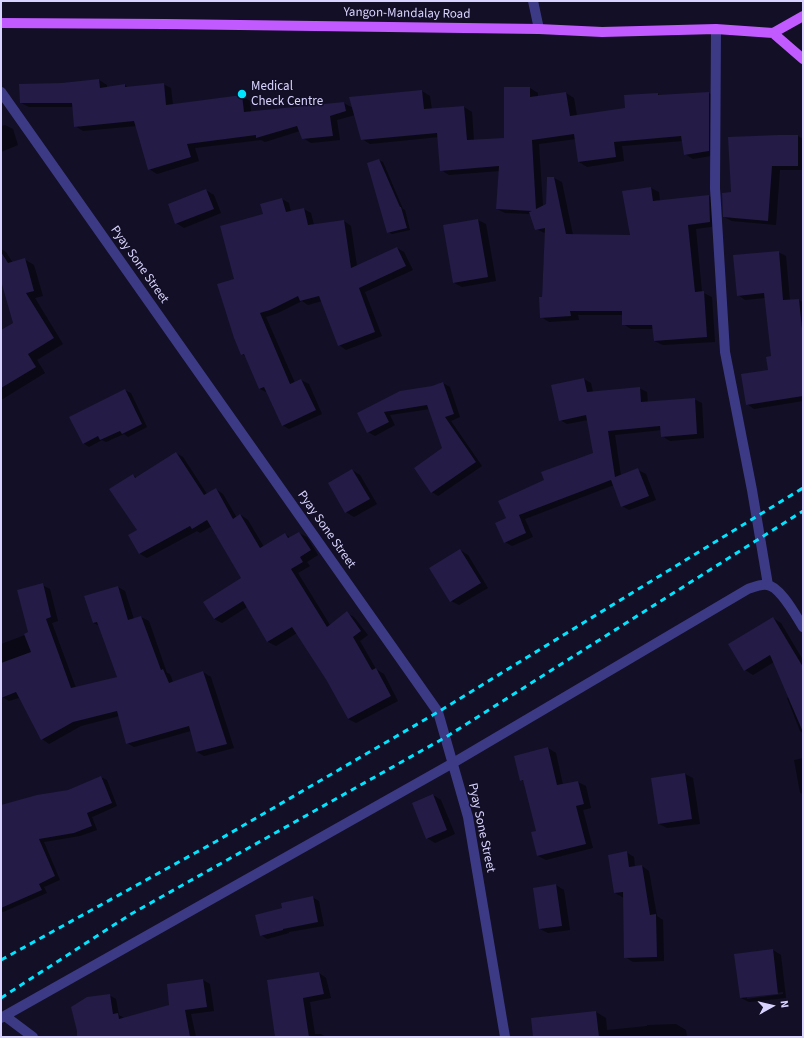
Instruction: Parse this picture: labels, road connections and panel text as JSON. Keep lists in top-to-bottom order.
{
  "streets": {
    "main road": ["Yangon-Mandalay Road"],
    "street": ["Pyay Sone Street"]
  },
  "places": ["Medical Check Centre"],
  "north": "right"
}
